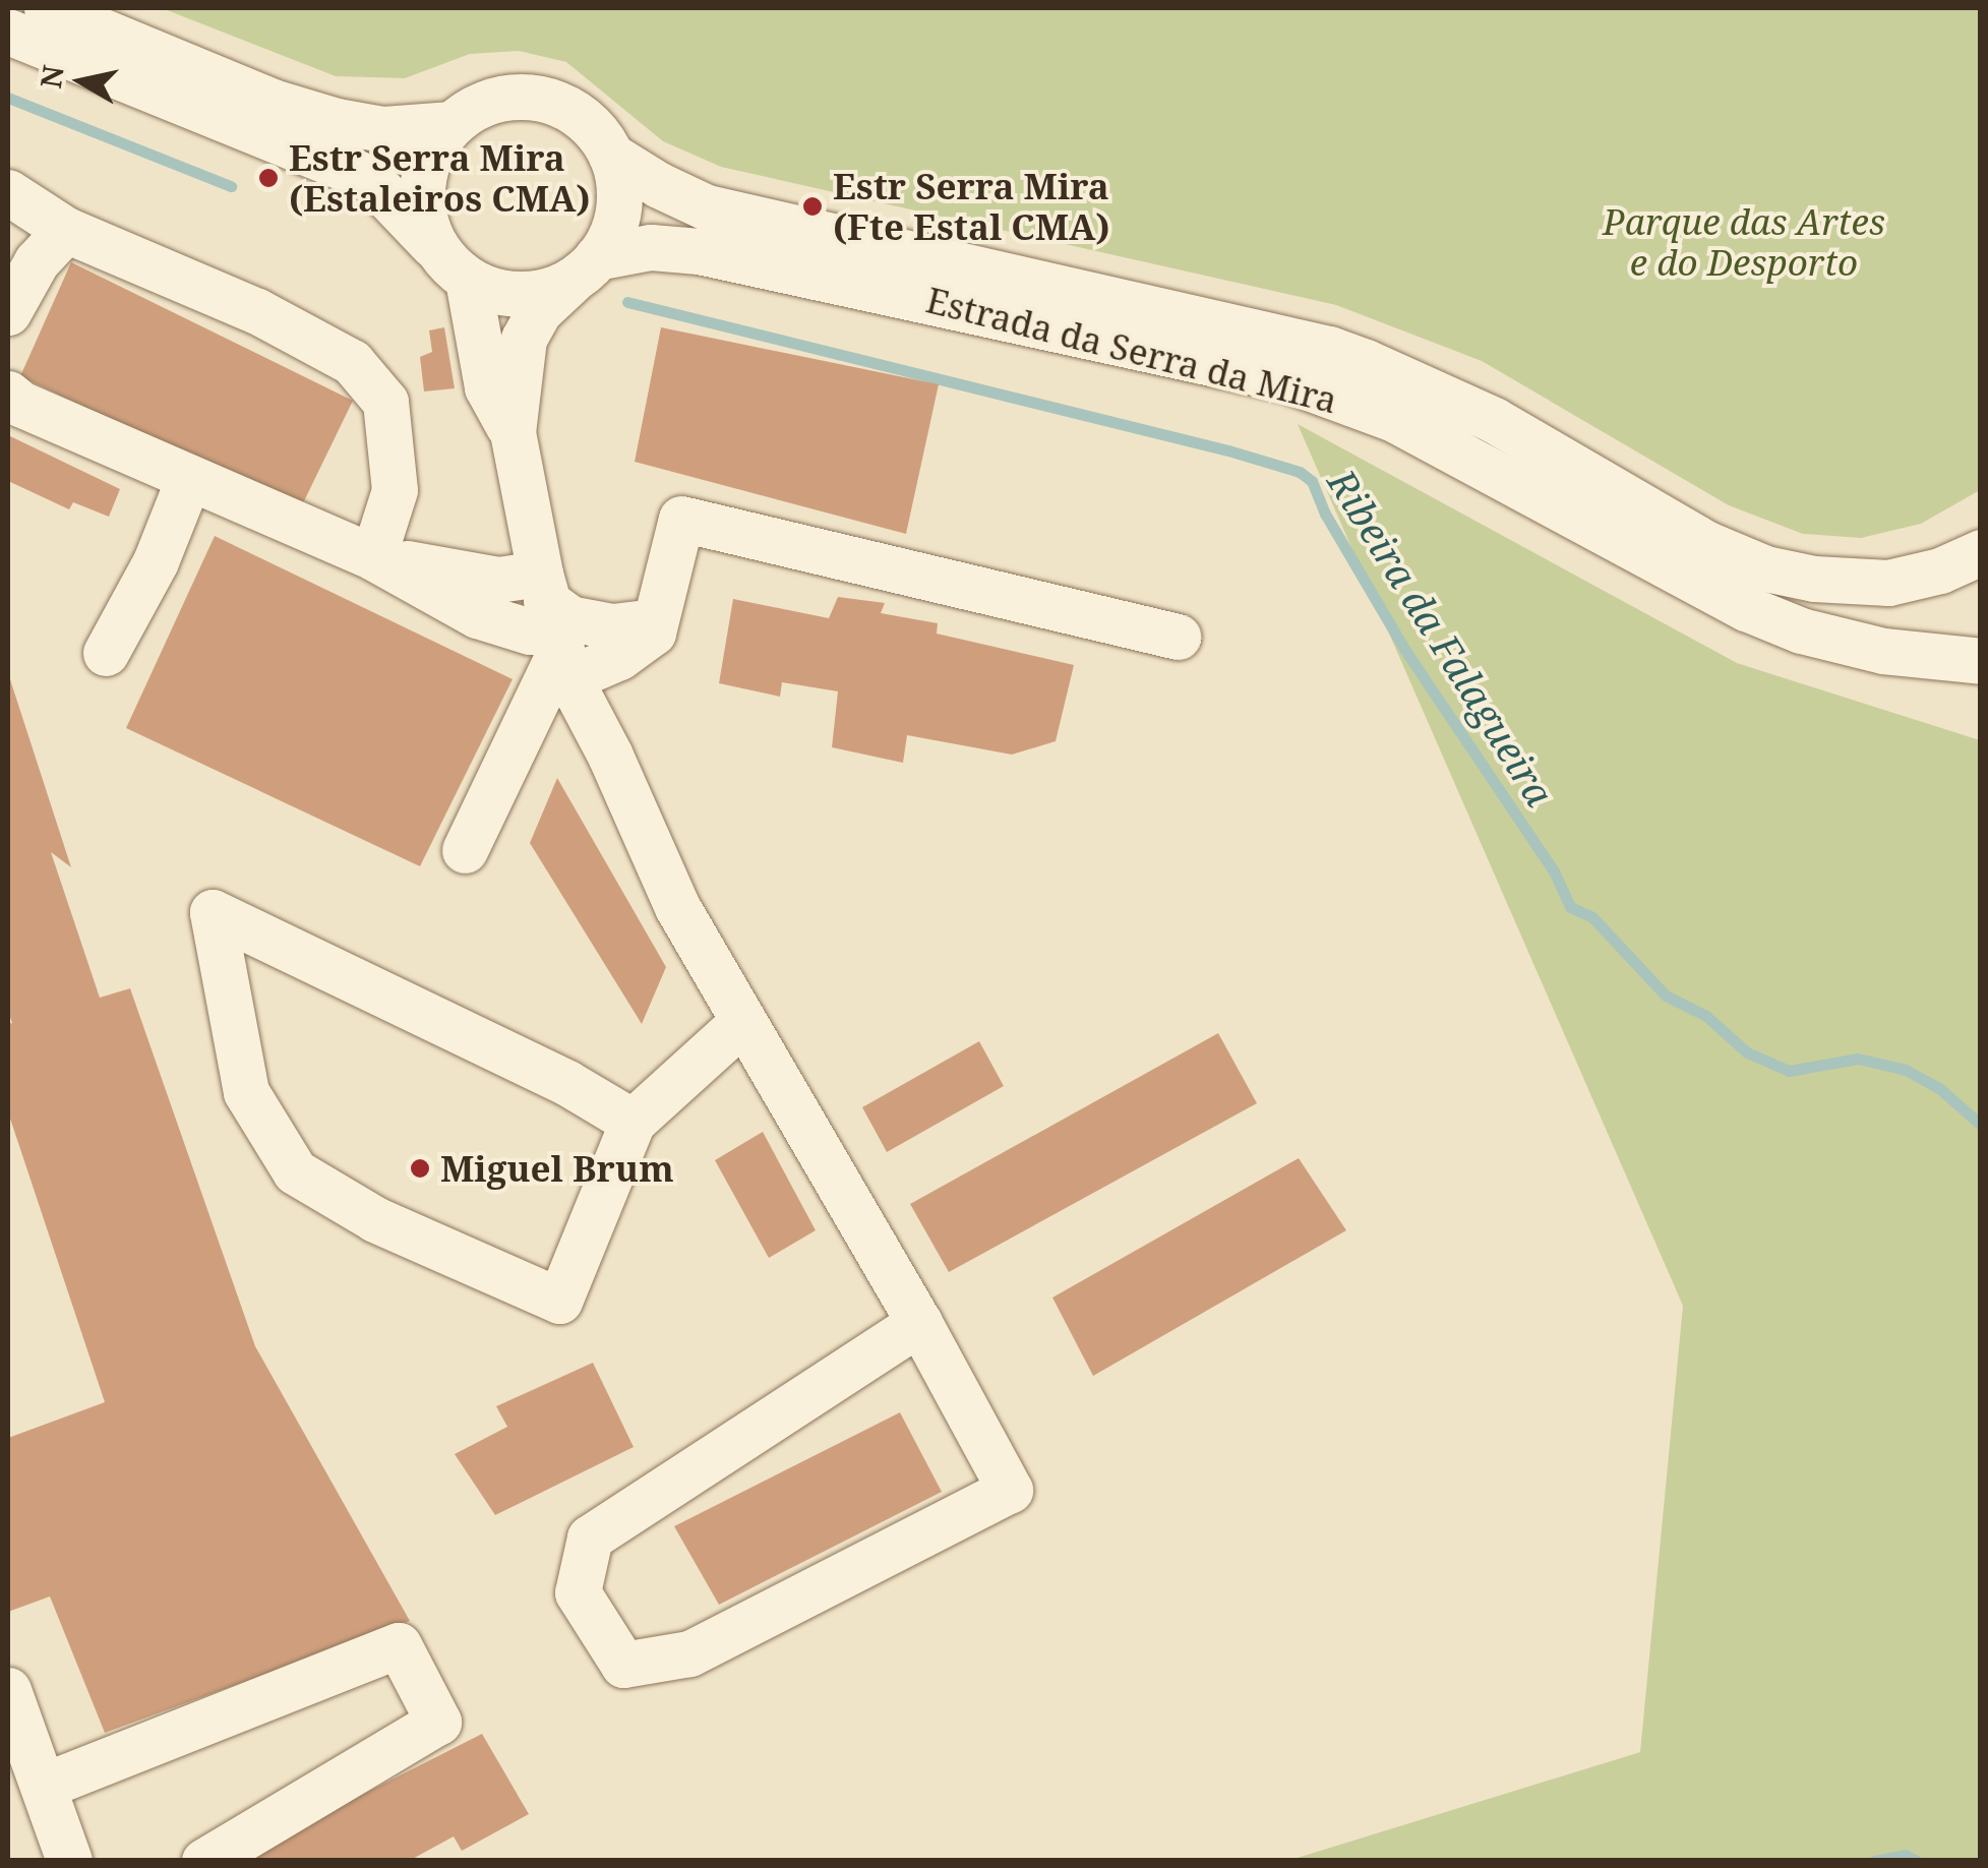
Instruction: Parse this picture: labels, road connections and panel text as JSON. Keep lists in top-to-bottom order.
{
  "streets": {
    "street": ["Estrada da Serra da Mira"]
  },
  "water": ["Ribeira da Falagueira"],
  "parks": ["Parque das Artes e do Desporto"],
  "places": ["Estr Serra Mira (Estaleiros CMA)", "Estr Serra Mira (Fte Estal CMA)", "Miguel Brum"],
  "north": "left"
}
